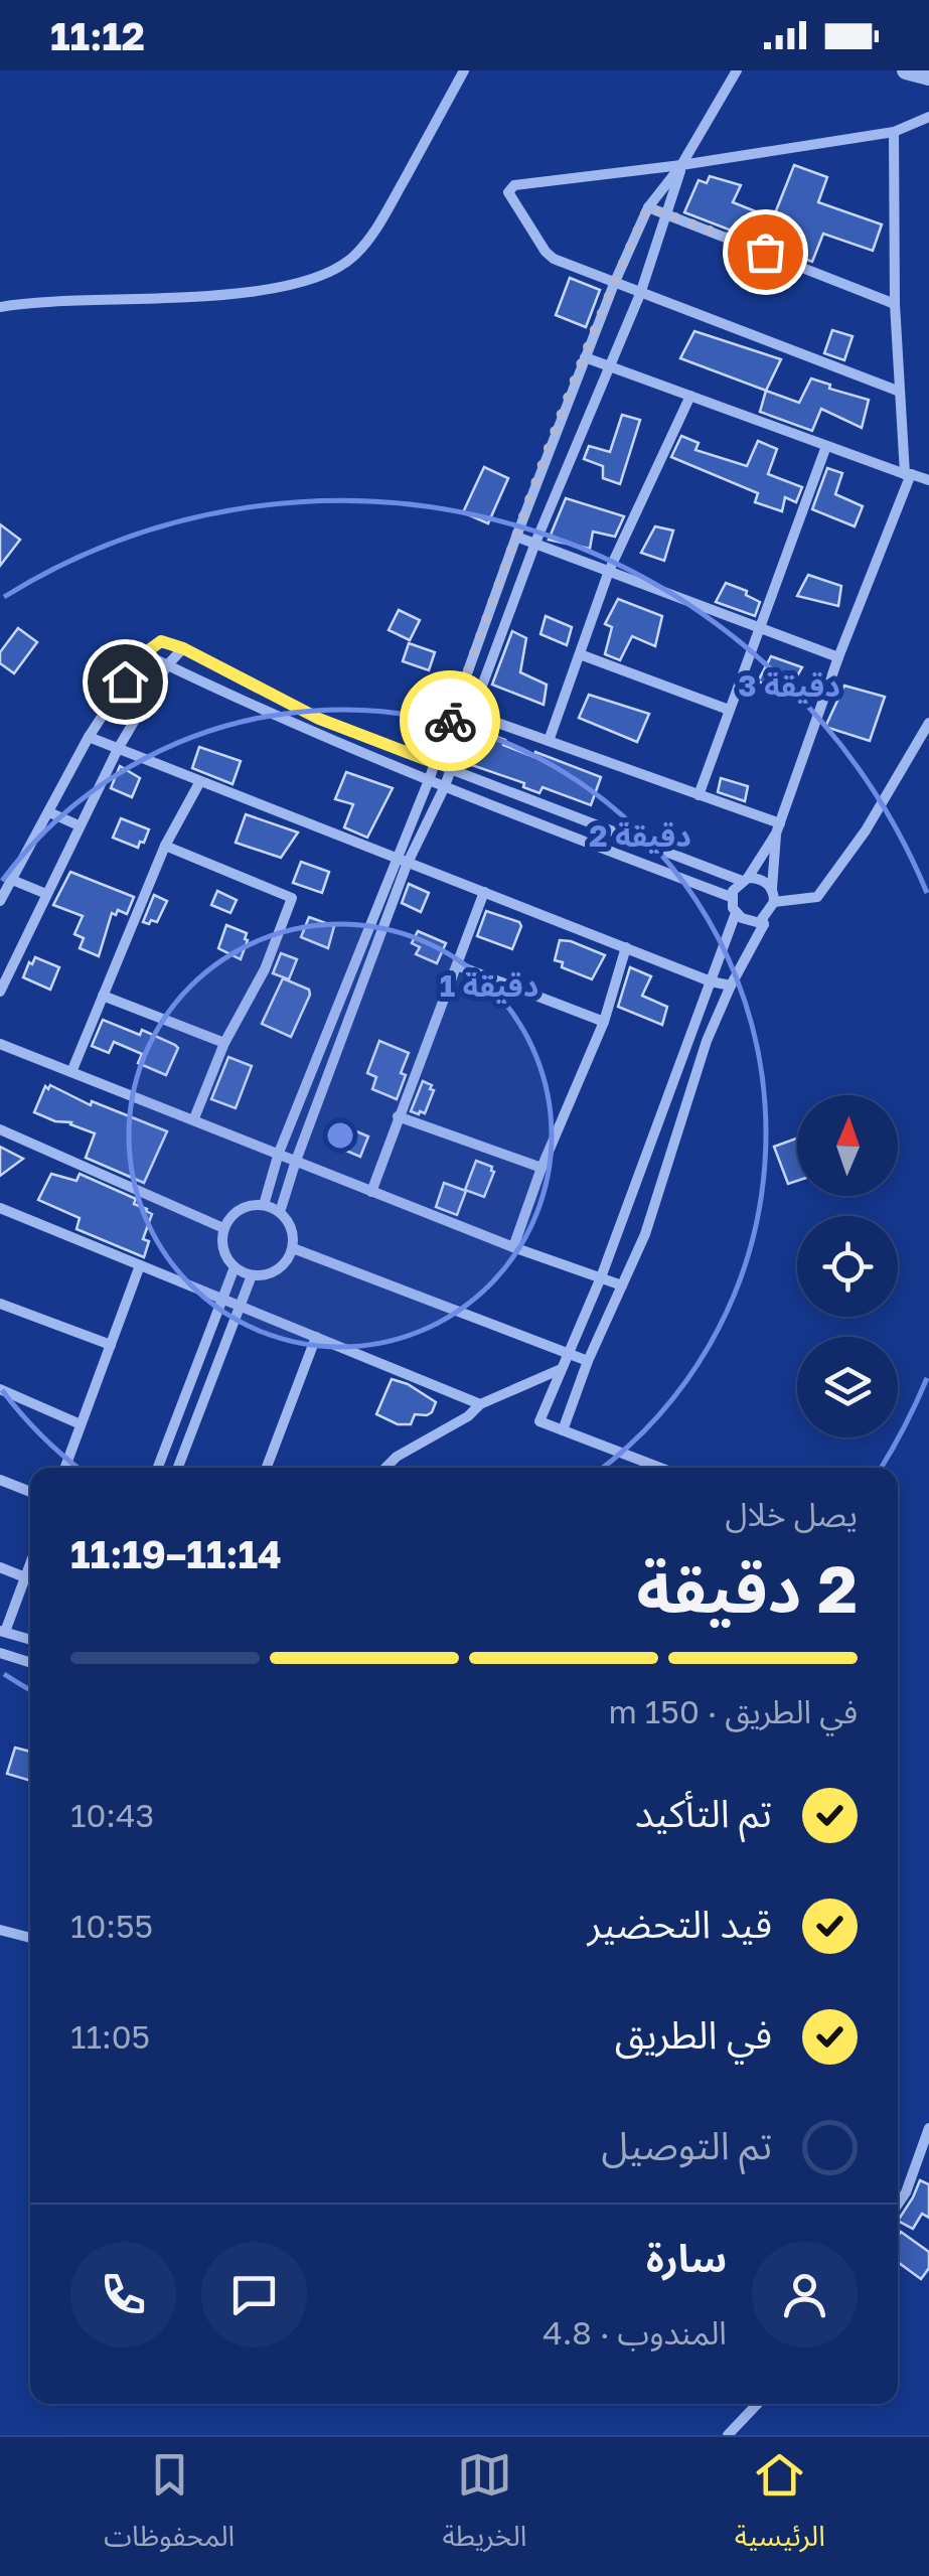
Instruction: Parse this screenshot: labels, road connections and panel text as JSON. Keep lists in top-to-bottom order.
{
  "north": "top",
  "page": {
    "status": "11:12",
    "heading": ["2 دقيقة", "يصل خلال", "11:14–11:19"],
    "panel": ["سارة", "المندوب · 4.8"],
    "bar": "في الطريق · 150 m",
    "list": [
      ["تم التأكيد", "10:43"],
      ["قيد التحضير", "10:55"],
      ["في الطريق", "11:05"],
      "تم التوصيل"
    ],
    "tabs": ["الرئيسية", "الخريطة", "المحفوظات"]
  },
  "rings": ["3 دقيقة", "2 دقيقة", "1 دقيقة"]
}
